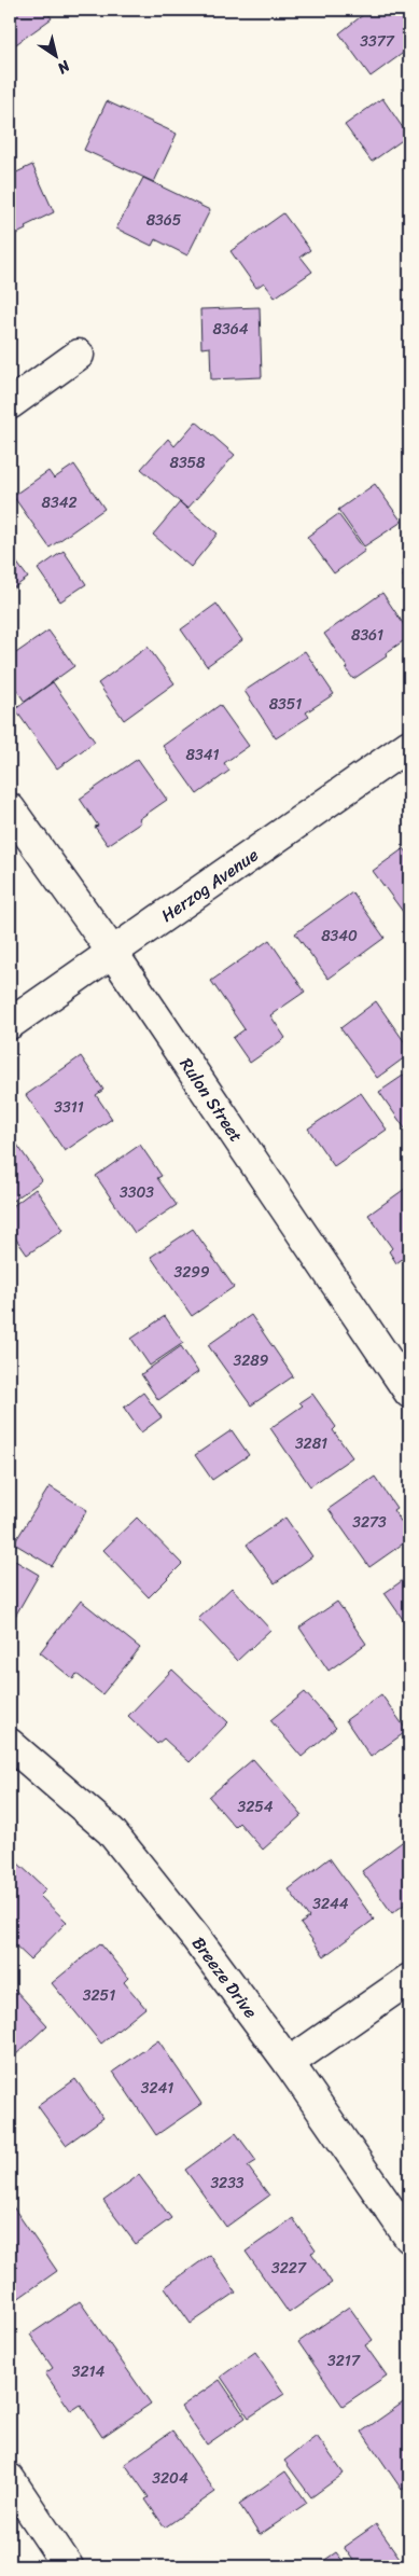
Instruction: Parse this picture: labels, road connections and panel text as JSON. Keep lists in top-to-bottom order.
{
  "streets": {
    "street": ["Herzog Avenue", "Rulon Street", "Breeze Drive"]
  },
  "crossings": [
    ["Herzog Avenue", "Rulon Street"]
  ],
  "house_numbers": [
    "3377",
    "8365",
    "8364",
    "8358",
    "8342",
    "8361",
    "8351",
    "8341",
    "8340",
    "3311",
    "3303",
    "3299",
    "3289",
    "3281",
    "3273",
    "3254",
    "3244",
    "3251",
    "3241",
    "3233",
    "3227",
    "3217",
    "3214",
    "3204"
  ],
  "north": "bottom right"
}
